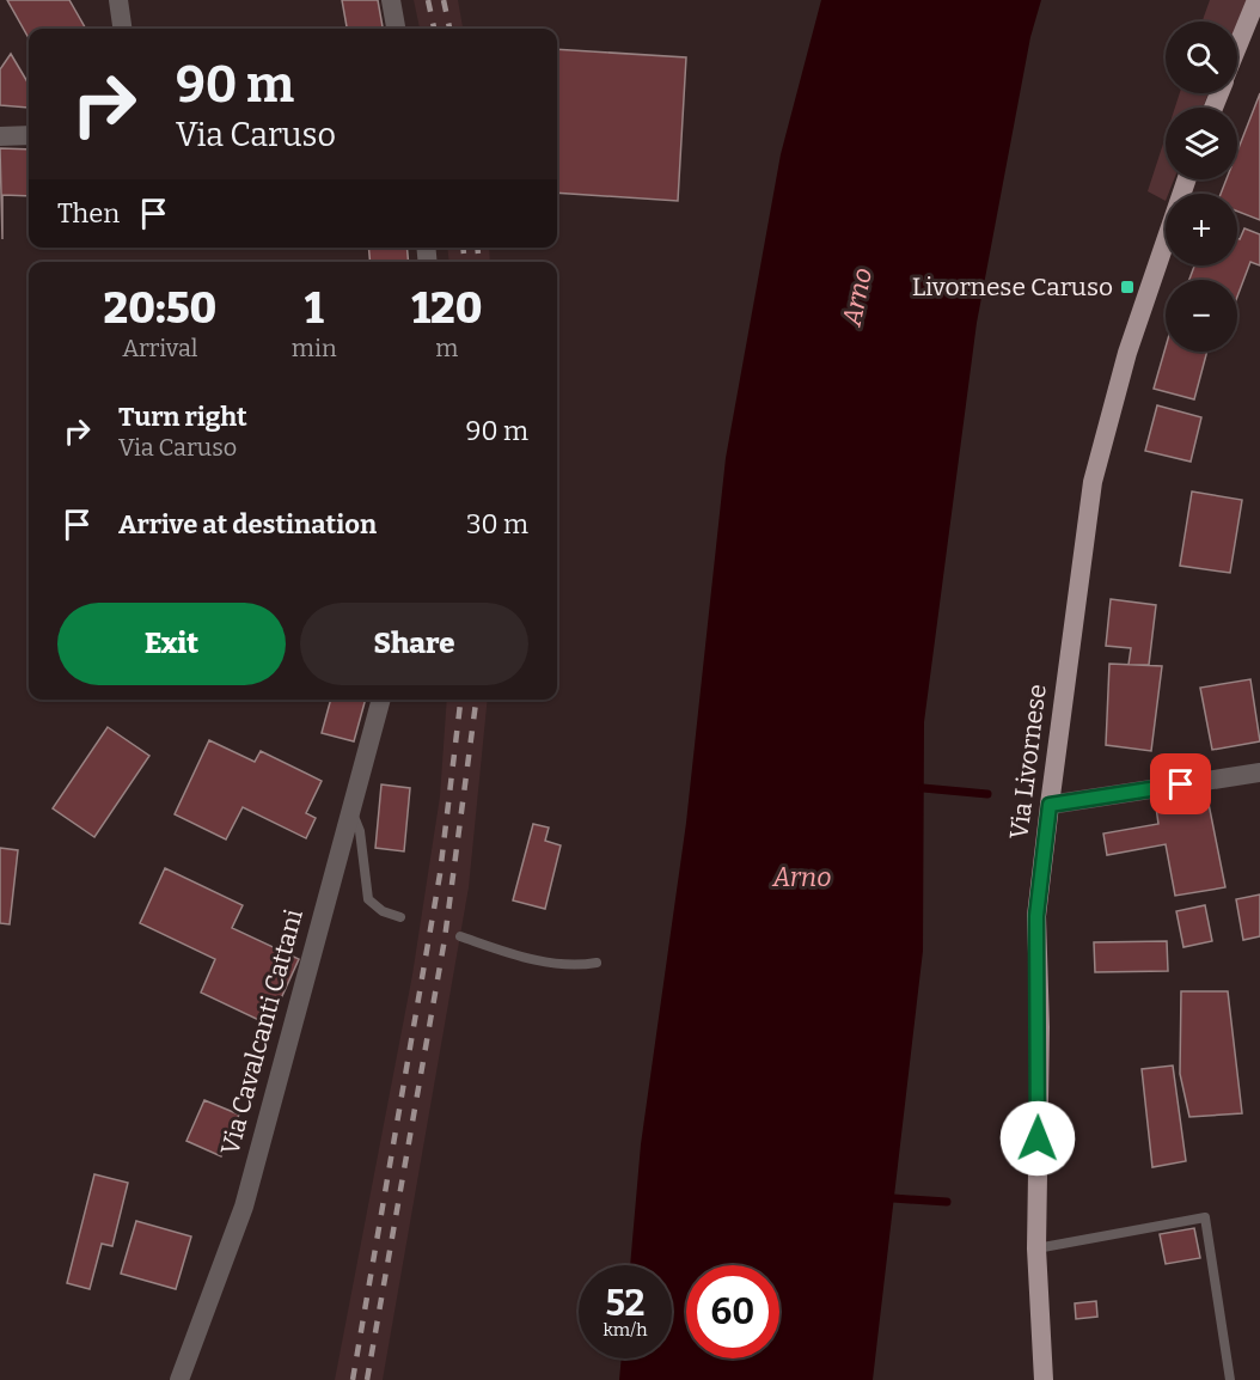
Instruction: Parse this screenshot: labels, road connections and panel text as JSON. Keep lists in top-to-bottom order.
{
  "streets": {
    "main road": ["Via Livornese"],
    "street": ["Via Cavalcanti Cattani"]
  },
  "water": ["Arno"],
  "places": {
    "transit": ["Livornese Caruso"]
  },
  "page": {
    "map_buttons": ["+", "−"],
    "turn": ["90 m", "Via Caruso"],
    "then": "Then",
    "eta": [
      "20:50",
      "Arrival",
      "1",
      "min",
      "120",
      "m"
    ],
    "list": [
      {
        "name": "Turn right",
        "note": "Via Caruso",
        "value": "90 m"
      },
      {
        "name": "Arrive at destination",
        "value": "30 m"
      }
    ],
    "buttons": ["Exit", "Share"],
    "speed": "52 km/h",
    "limit": "60"
  }
}
